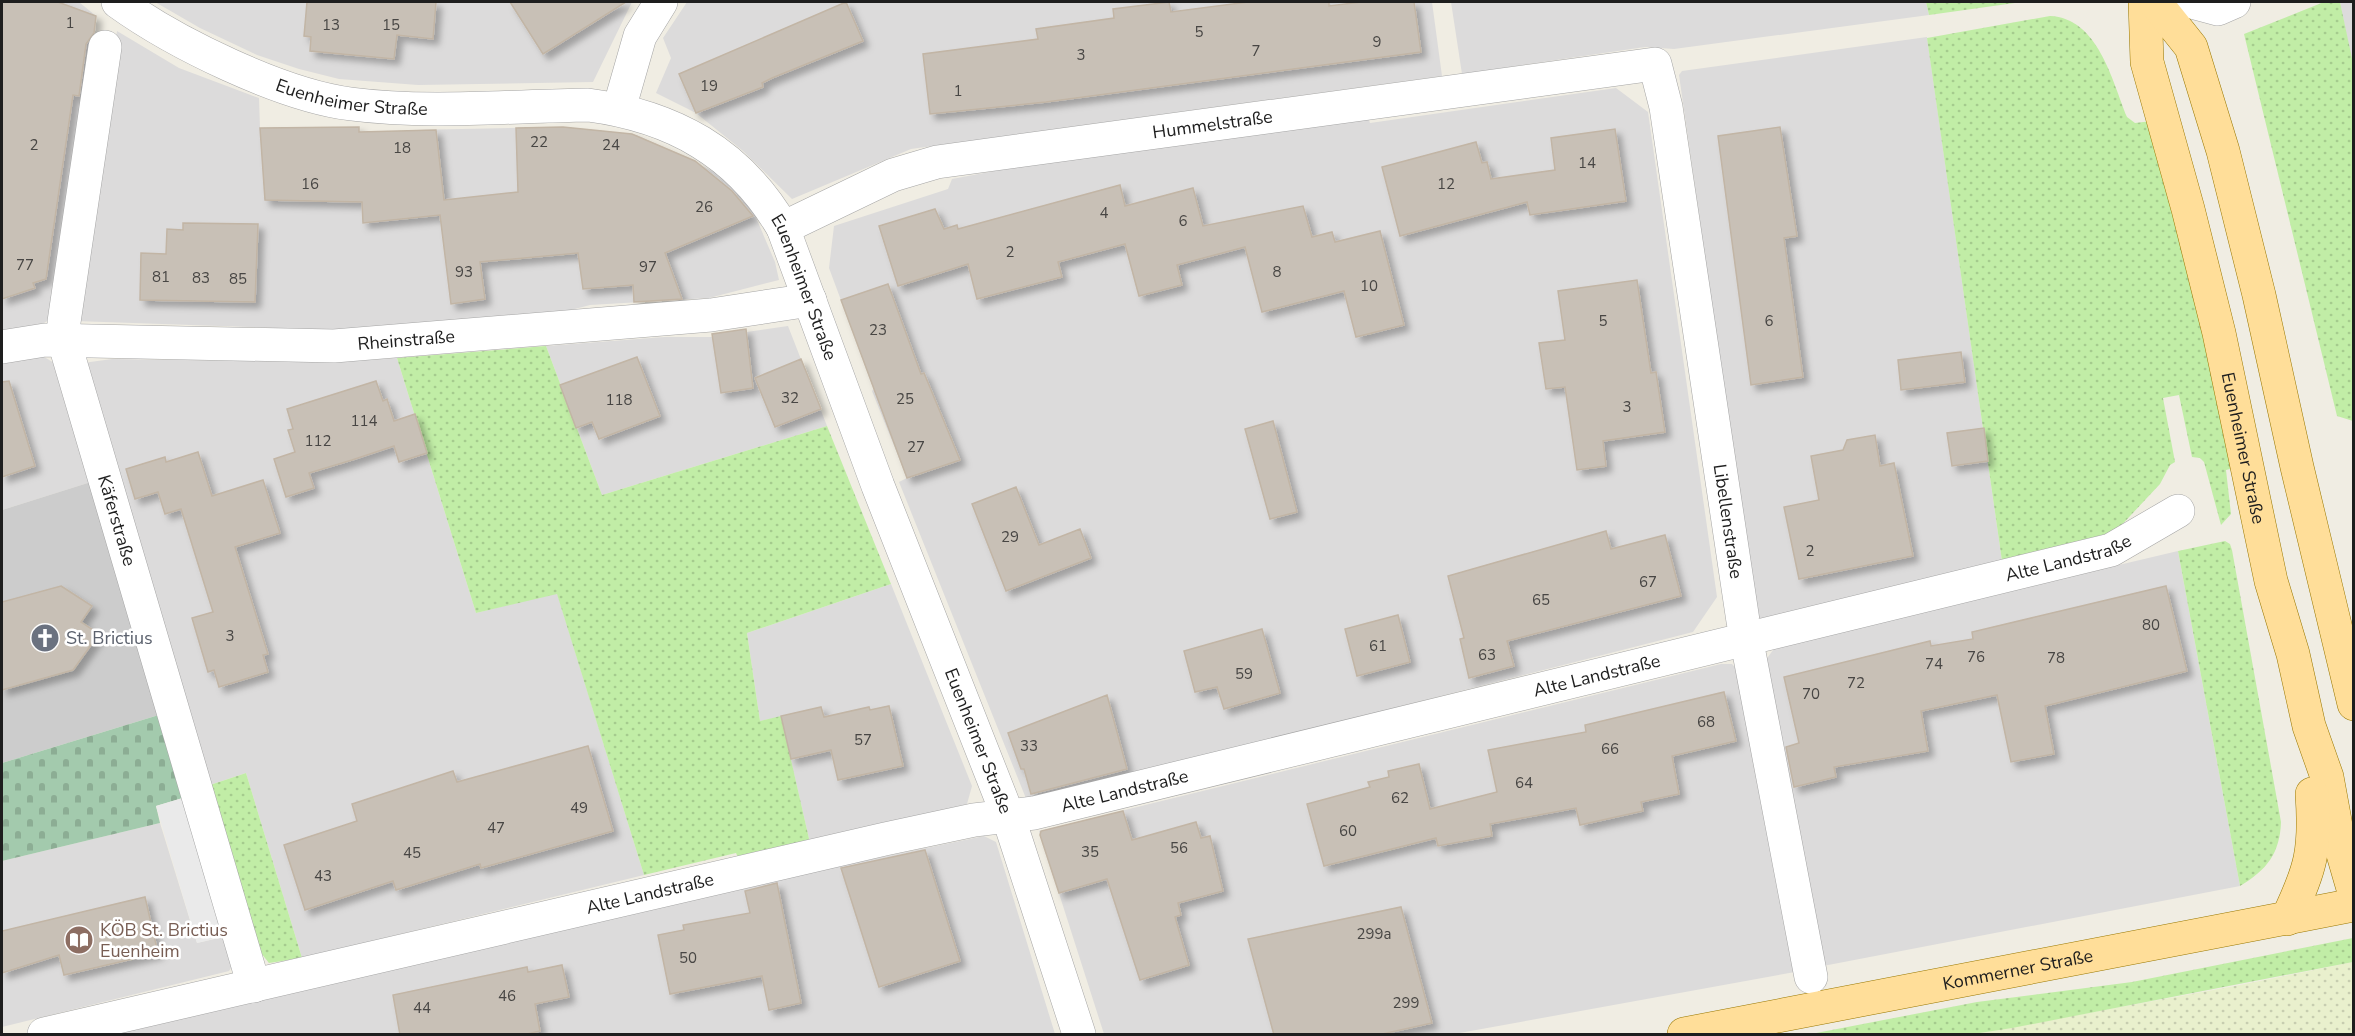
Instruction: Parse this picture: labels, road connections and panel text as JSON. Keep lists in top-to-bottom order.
{
  "streets": {
    "main road": ["Euenheimer Straße", "Kommerner Straße"],
    "street": [
      "Hummelstraße",
      "Rheinstraße",
      "Käferstraße",
      "Libellenstraße",
      "Alte Landstraße"
    ]
  },
  "crossings": [
    ["Euenheimer Straße", "Hummelstraße"],
    ["Euenheimer Straße", "Rheinstraße"],
    ["Euenheimer Straße", "Alte Landstraße"],
    ["Hummelstraße", "Libellenstraße"],
    ["Rheinstraße", "Käferstraße"],
    ["Käferstraße", "Alte Landstraße"],
    ["Libellenstraße", "Alte Landstraße"]
  ],
  "places": {
    "church": ["St. Brictius"],
    "library": ["KÖB St. Brictius Euenheim"]
  },
  "house_numbers": [
    "1",
    "13",
    "15",
    "5",
    "9",
    "7",
    "3",
    "19",
    "1",
    "22",
    "2",
    "24",
    "18",
    "14",
    "16",
    "12",
    "26",
    "4",
    "6",
    "2",
    "77",
    "97",
    "93",
    "8",
    "81",
    "83",
    "85",
    "10",
    "5",
    "6",
    "23",
    "32",
    "25",
    "118",
    "3",
    "114",
    "112",
    "27",
    "29",
    "2",
    "67",
    "65",
    "80",
    "3",
    "61",
    "63",
    "76",
    "78",
    "74",
    "59",
    "72",
    "70",
    "68",
    "57",
    "33",
    "66",
    "64",
    "62",
    "49",
    "47",
    "60",
    "56",
    "35",
    "45",
    "43",
    "299a",
    "50",
    "46",
    "299",
    "44"
  ]
}
